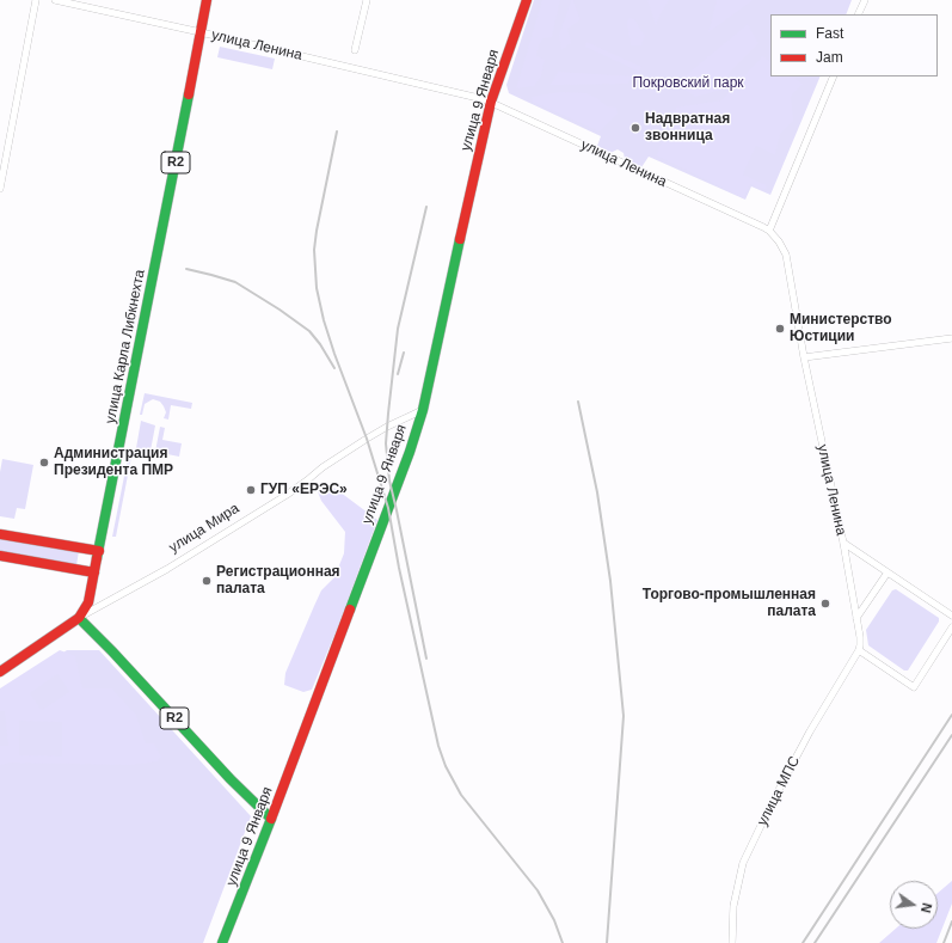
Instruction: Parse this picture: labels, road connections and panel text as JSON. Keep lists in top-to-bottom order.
{
  "streets": {
    "main road": [
      "улица 9 Января",
      "R2",
      "улица Карла Либкнехта",
      "улица Мира"
    ],
    "street": ["улица Ленина", "улица МПС"]
  },
  "crossings": [
    ["улица Ленина", "улица 9 Января"],
    ["улица Ленина", "улица Карла Либкнехта"],
    ["улица Ленина", "улица МПС"],
    ["улица 9 Января", "R2"],
    ["улица 9 Января", "улица Мира"],
    ["R2", "улица Карла Либкнехта"],
    ["R2", "улица Мира"],
    ["улица Карла Либкнехта", "улица Мира"]
  ],
  "parks": ["Покровский парк"],
  "places": [
    "Надвратная звонница",
    "Министерство Юстиции",
    "Администрация Президента ПМР",
    "ГУП «ЕРЭС»",
    "Регистрационная палата",
    "Торгово-промышленная палата"
  ],
  "legend": ["Fast", "Jam"],
  "north": "right"
}
